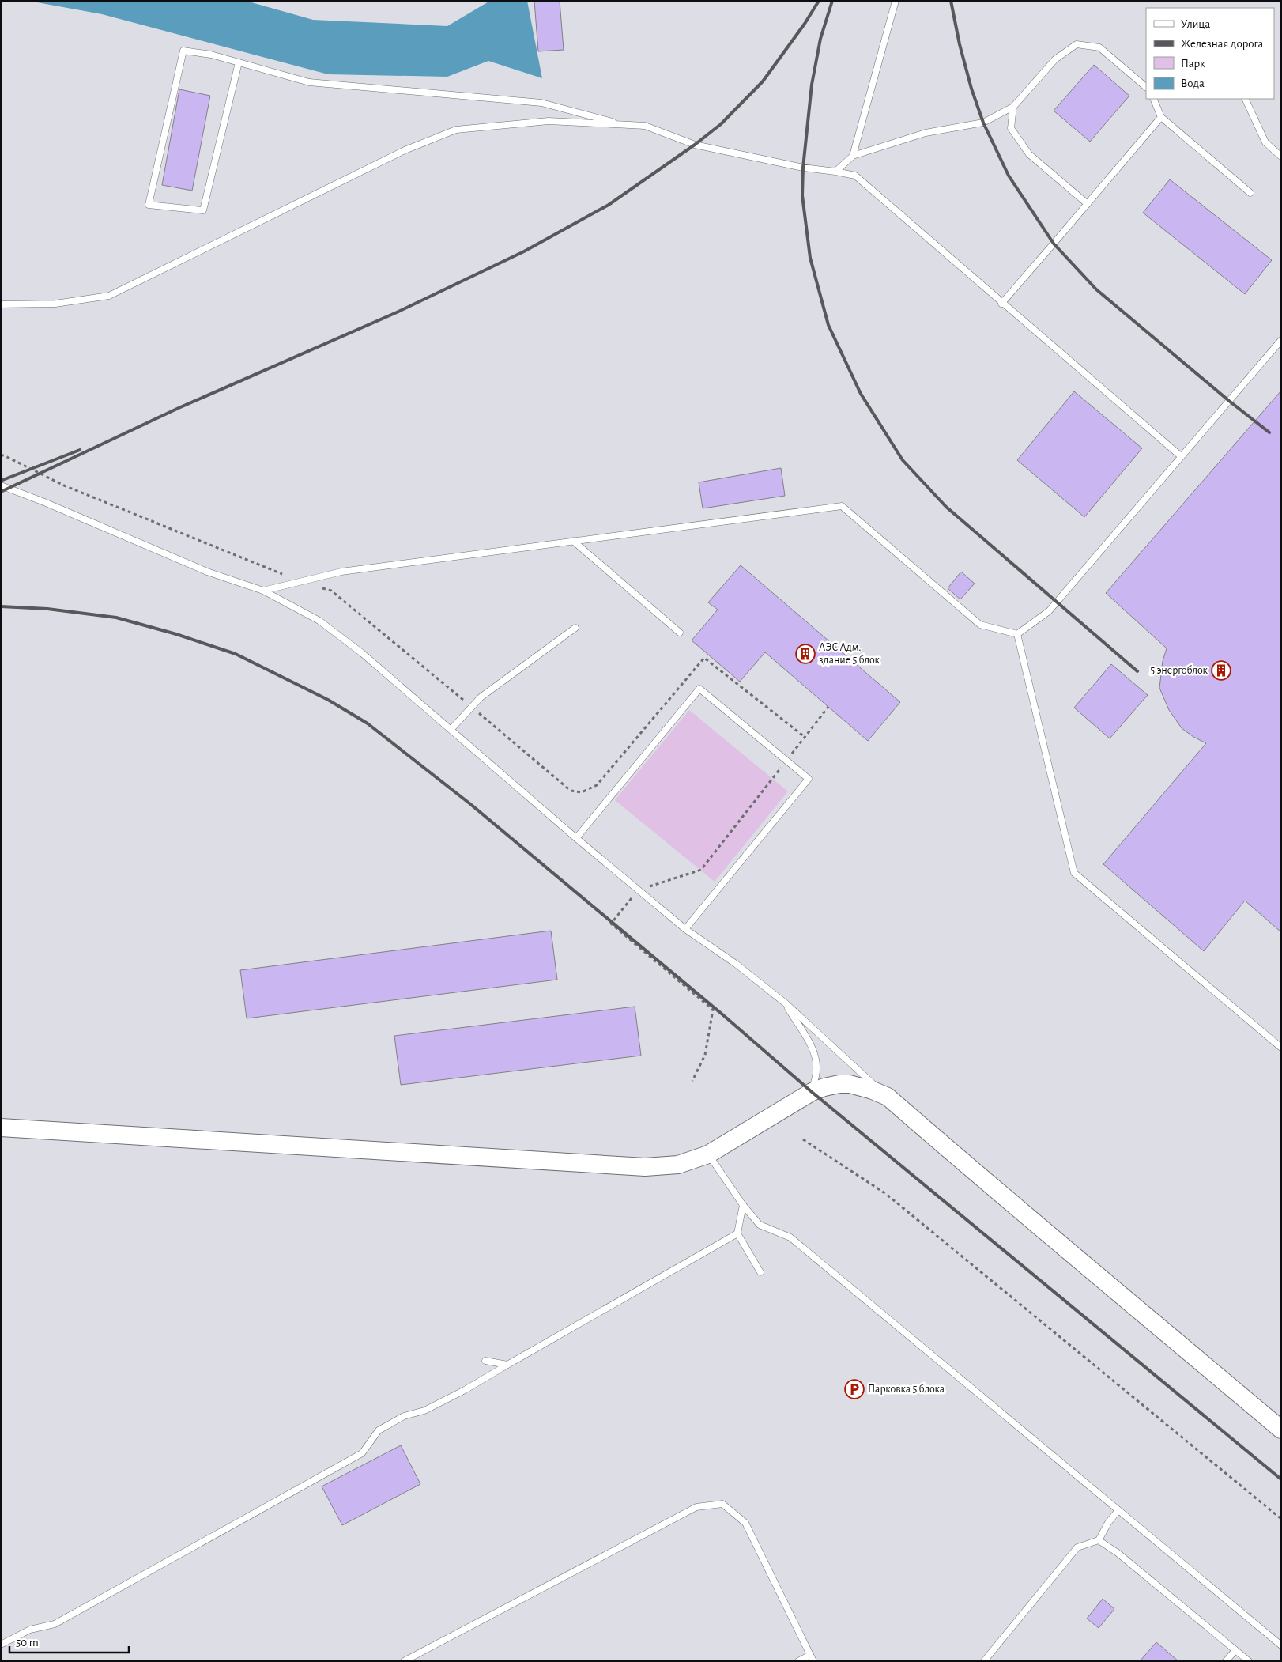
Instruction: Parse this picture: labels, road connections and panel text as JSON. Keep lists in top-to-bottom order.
{
  "places": {
    "building": ["АЭС Адм. здание 5 блок", "5 энергоблок"],
    "parking": ["Парковка 5 блока"]
  },
  "legend": [
    "Улица",
    "Железная дорога",
    "Парк",
    "Вода"
  ],
  "scale_bar": "50 m"
}
